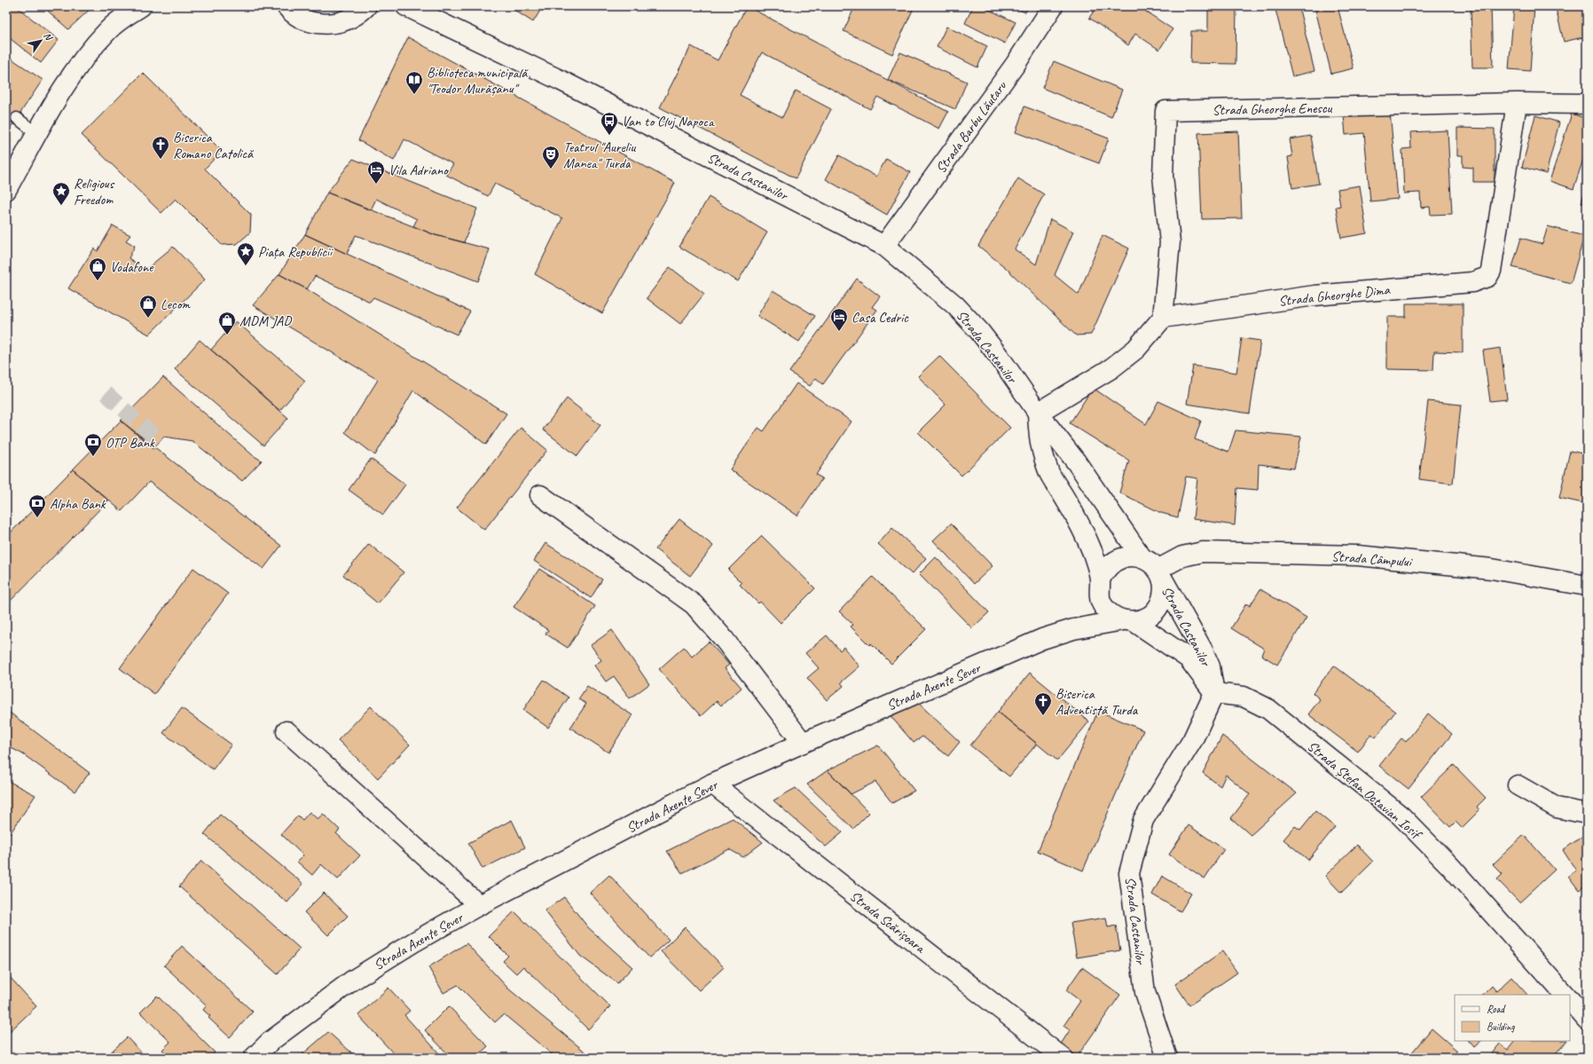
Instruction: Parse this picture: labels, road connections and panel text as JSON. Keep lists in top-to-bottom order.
{
  "streets": {
    "street": [
      "Strada Gheorghe Enescu",
      "Strada Barbu Lăutaru",
      "Strada Castanilor",
      "Strada Gheorghe Dima",
      "Strada Câmpului",
      "Strada Axente Sever",
      "Strada Ștefan Octavian Iosif",
      "Strada Scărișoara"
    ]
  },
  "crossings": [
    ["Strada Gheorghe Enescu", "Strada Gheorghe Dima"],
    ["Strada Barbu Lăutaru", "Strada Castanilor"],
    ["Strada Castanilor", "Strada Câmpului"],
    ["Strada Castanilor", "Strada Axente Sever"],
    ["Strada Castanilor", "Strada Ștefan Octavian Iosif"],
    ["Strada Câmpului", "Strada Axente Sever"],
    ["Strada Axente Sever", "Strada Scărișoara"]
  ],
  "places": {
    "library": ["Biblioteca municipală \"Teodor Murășanu\""],
    "bus stop": ["Van to Cluj Napoca"],
    "church": ["Biserica Romano Catolică", "Biserica Adventistă Turda"],
    "theatre": ["Teatrul \"Aureliu Manea\" Turda"],
    "hotel": ["Vila Adriano", "Casa Cedric"],
    "place": ["Religious Freedom", "Piața Republicii"],
    "shop": ["Vodafone", "Lecom", "MDM JAD"],
    "bank": ["OTP Bank", "Alpha Bank"]
  },
  "legend": ["Road", "Building"],
  "north": "top right"
}
